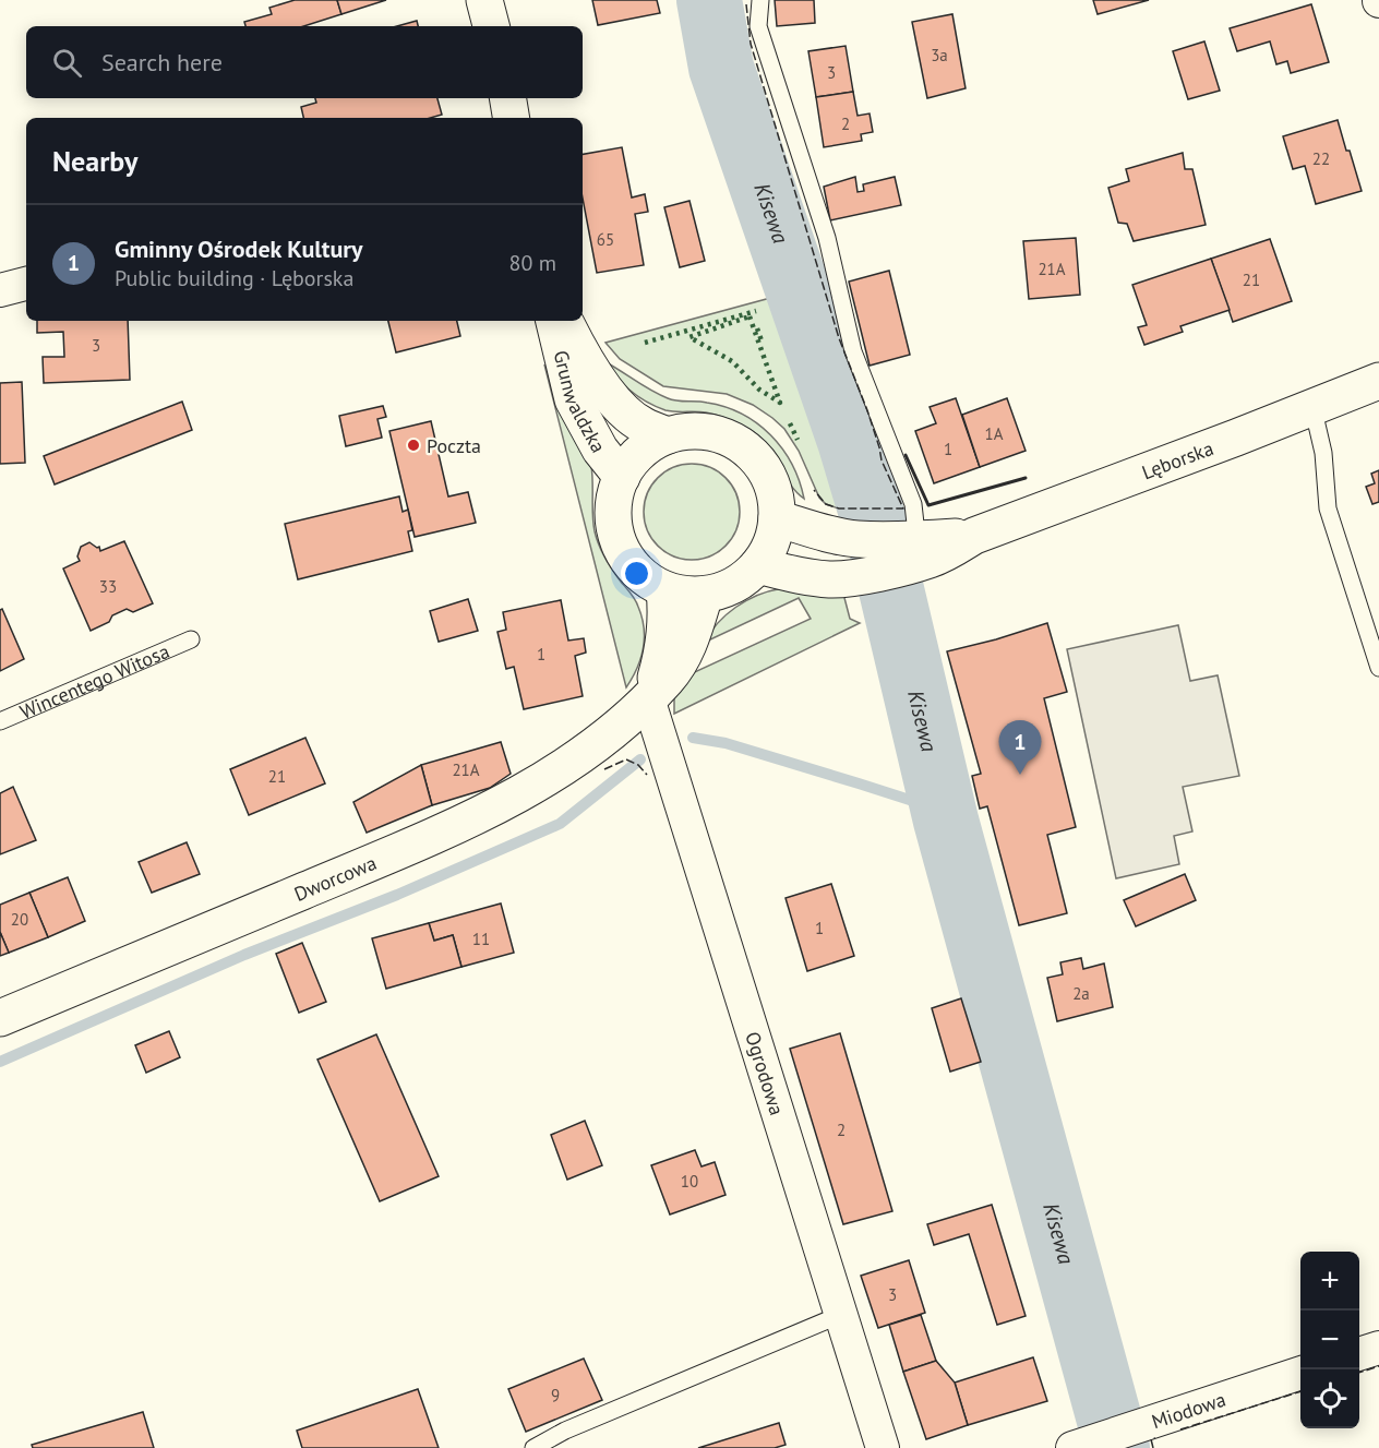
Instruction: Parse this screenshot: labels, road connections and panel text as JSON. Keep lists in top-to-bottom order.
{
  "streets": {
    "main road": ["Grunwaldzka", "Lęborska", "Dworcowa"],
    "street": ["Ogrodowa", "Miodowa"],
    "lane": ["Wincentego Witosa"]
  },
  "crossings": [
    ["Grunwaldzka", "Lęborska"],
    ["Grunwaldzka", "Dworcowa"],
    ["Lęborska", "Dworcowa"],
    ["Dworcowa", "Ogrodowa"]
  ],
  "water": ["Kisewa"],
  "places": ["Poczta"],
  "house_numbers": [
    "3a",
    "3",
    "2",
    "22",
    "65",
    "21A",
    "21",
    "3",
    "1A",
    "1",
    "33",
    "1",
    "21A",
    "21",
    "20",
    "1",
    "11",
    "2a",
    "2",
    "10",
    "3",
    "9"
  ],
  "page": {
    "search": "Search here",
    "heading": "Nearby",
    "list": [
      {
        "mark": "1",
        "name": "Gminny Ośrodek Kultury",
        "note": "Public building · Lęborska",
        "value": "80 m"
      }
    ],
    "pins": "1",
    "map_buttons": ["+", "−"]
  }
}
